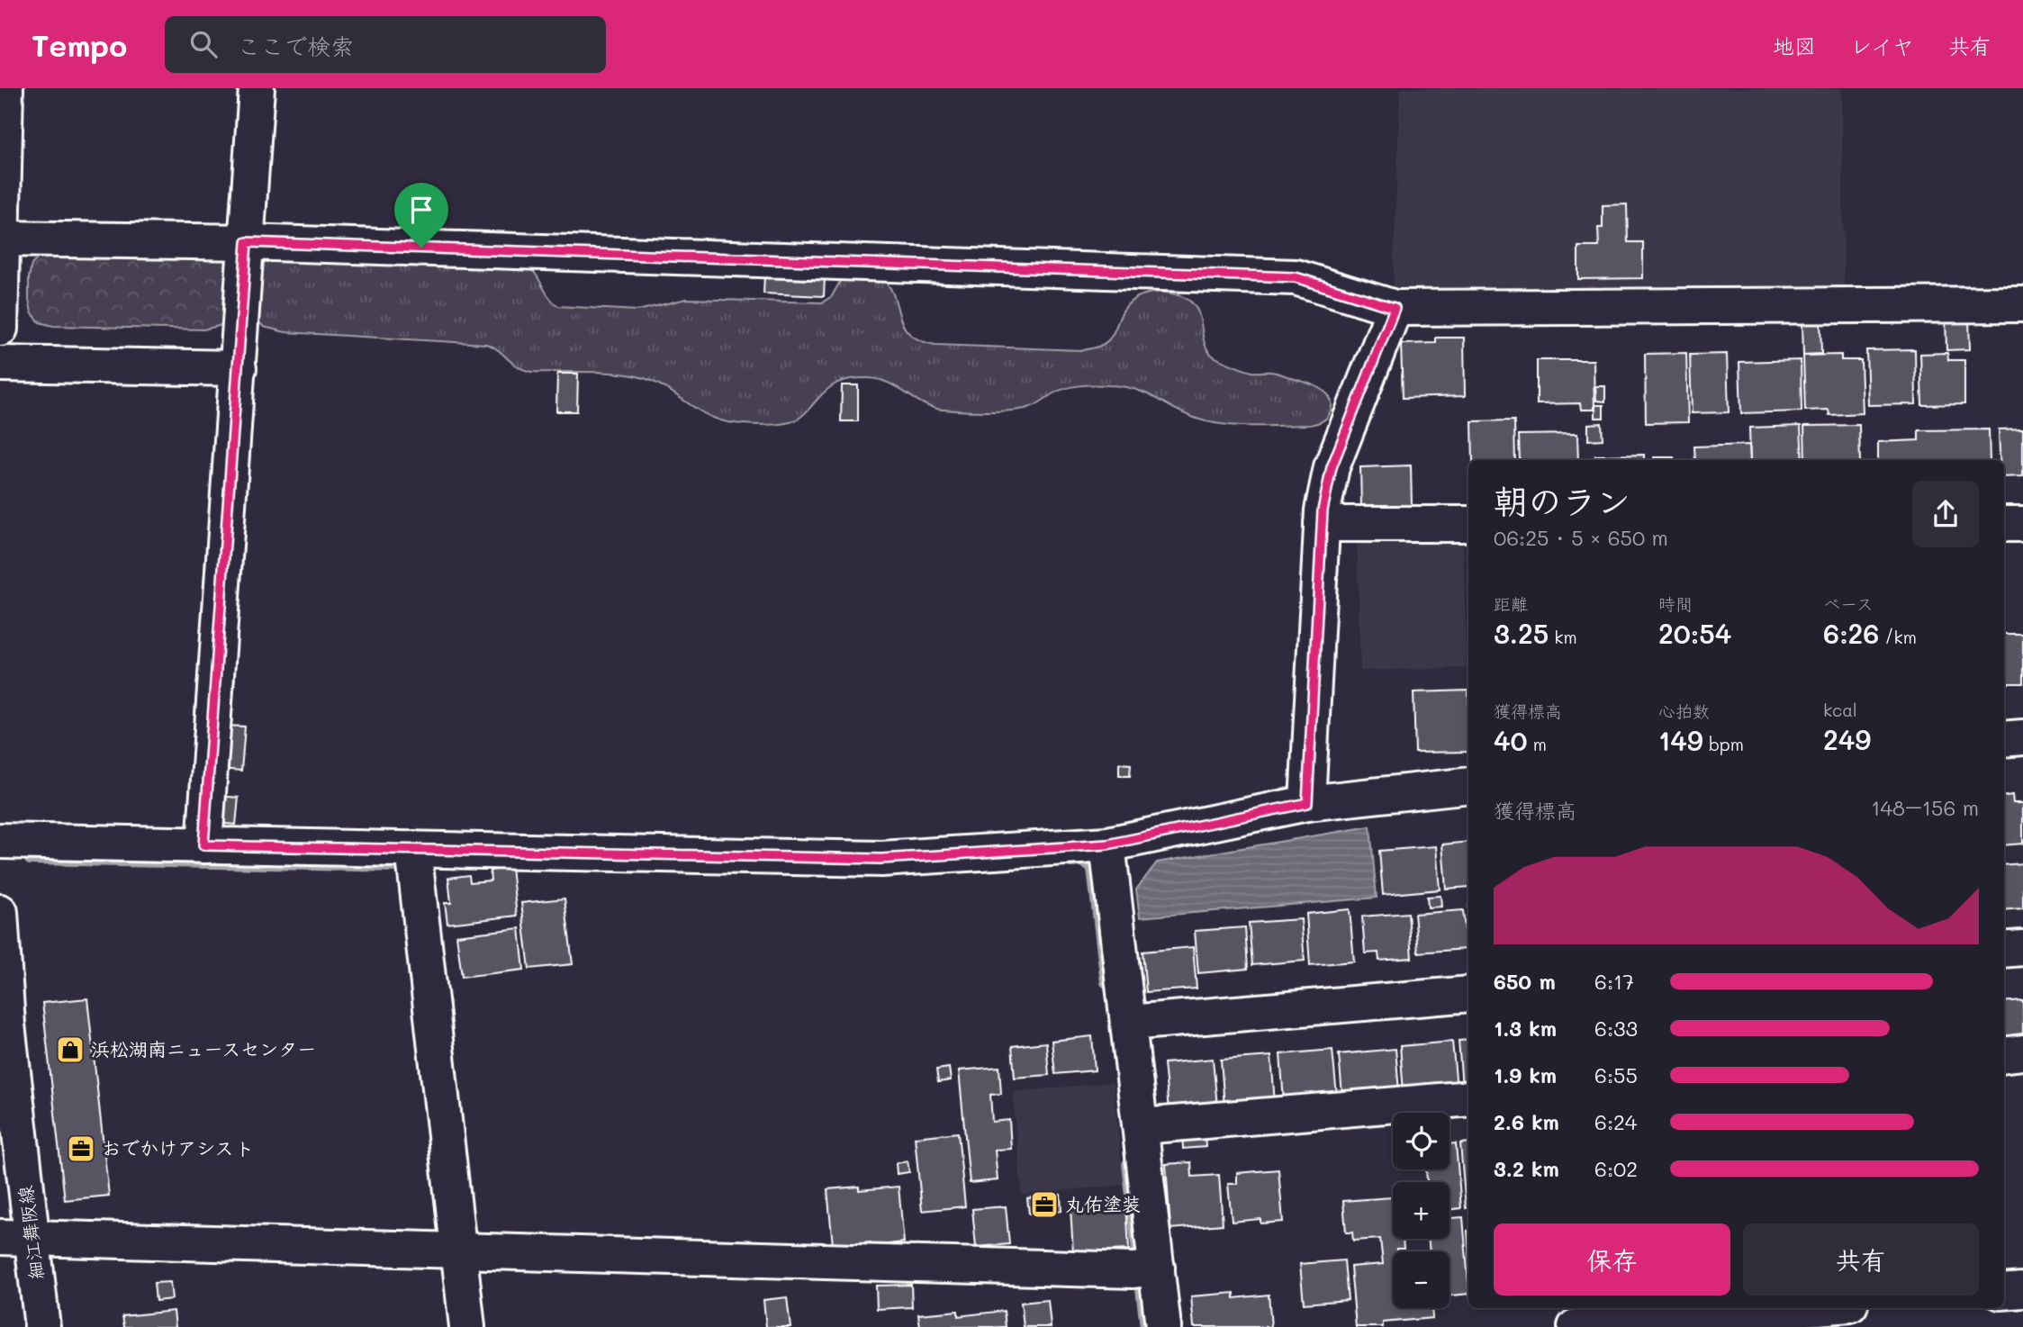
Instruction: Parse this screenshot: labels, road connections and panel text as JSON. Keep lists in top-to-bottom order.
{
  "streets": {
    "street": ["細江舞阪線"]
  },
  "places": {
    "shop": ["浜松湖南ニュースセンター"],
    "office": ["おでかけアシスト", "丸佑塗装"]
  },
  "page": {
    "header": "Tempo",
    "search": "ここで検索",
    "nav": ["地図", "レイヤ", "共有"],
    "heading": ["朝のラン", "06:25 · 5 × 650 m"],
    "stats": [
      ["距離", "3.25 km"],
      ["時間", "20:54"],
      ["ペース", "6:26 /km"],
      ["獲得標高", "40 m"],
      ["心拍数", "149 bpm"],
      ["kcal", "249"]
    ],
    "chart": ["獲得標高", "148–156 m"],
    "list": [
      {
        "name": "650 m",
        "note": "6:17"
      },
      {
        "name": "1.3 km",
        "note": "6:33"
      },
      {
        "name": "1.9 km",
        "note": "6:55"
      },
      {
        "name": "2.6 km",
        "note": "6:24"
      },
      {
        "name": "3.2 km",
        "note": "6:02"
      }
    ],
    "map_buttons": ["+", "−"],
    "buttons": ["保存", "共有"]
  }
}
